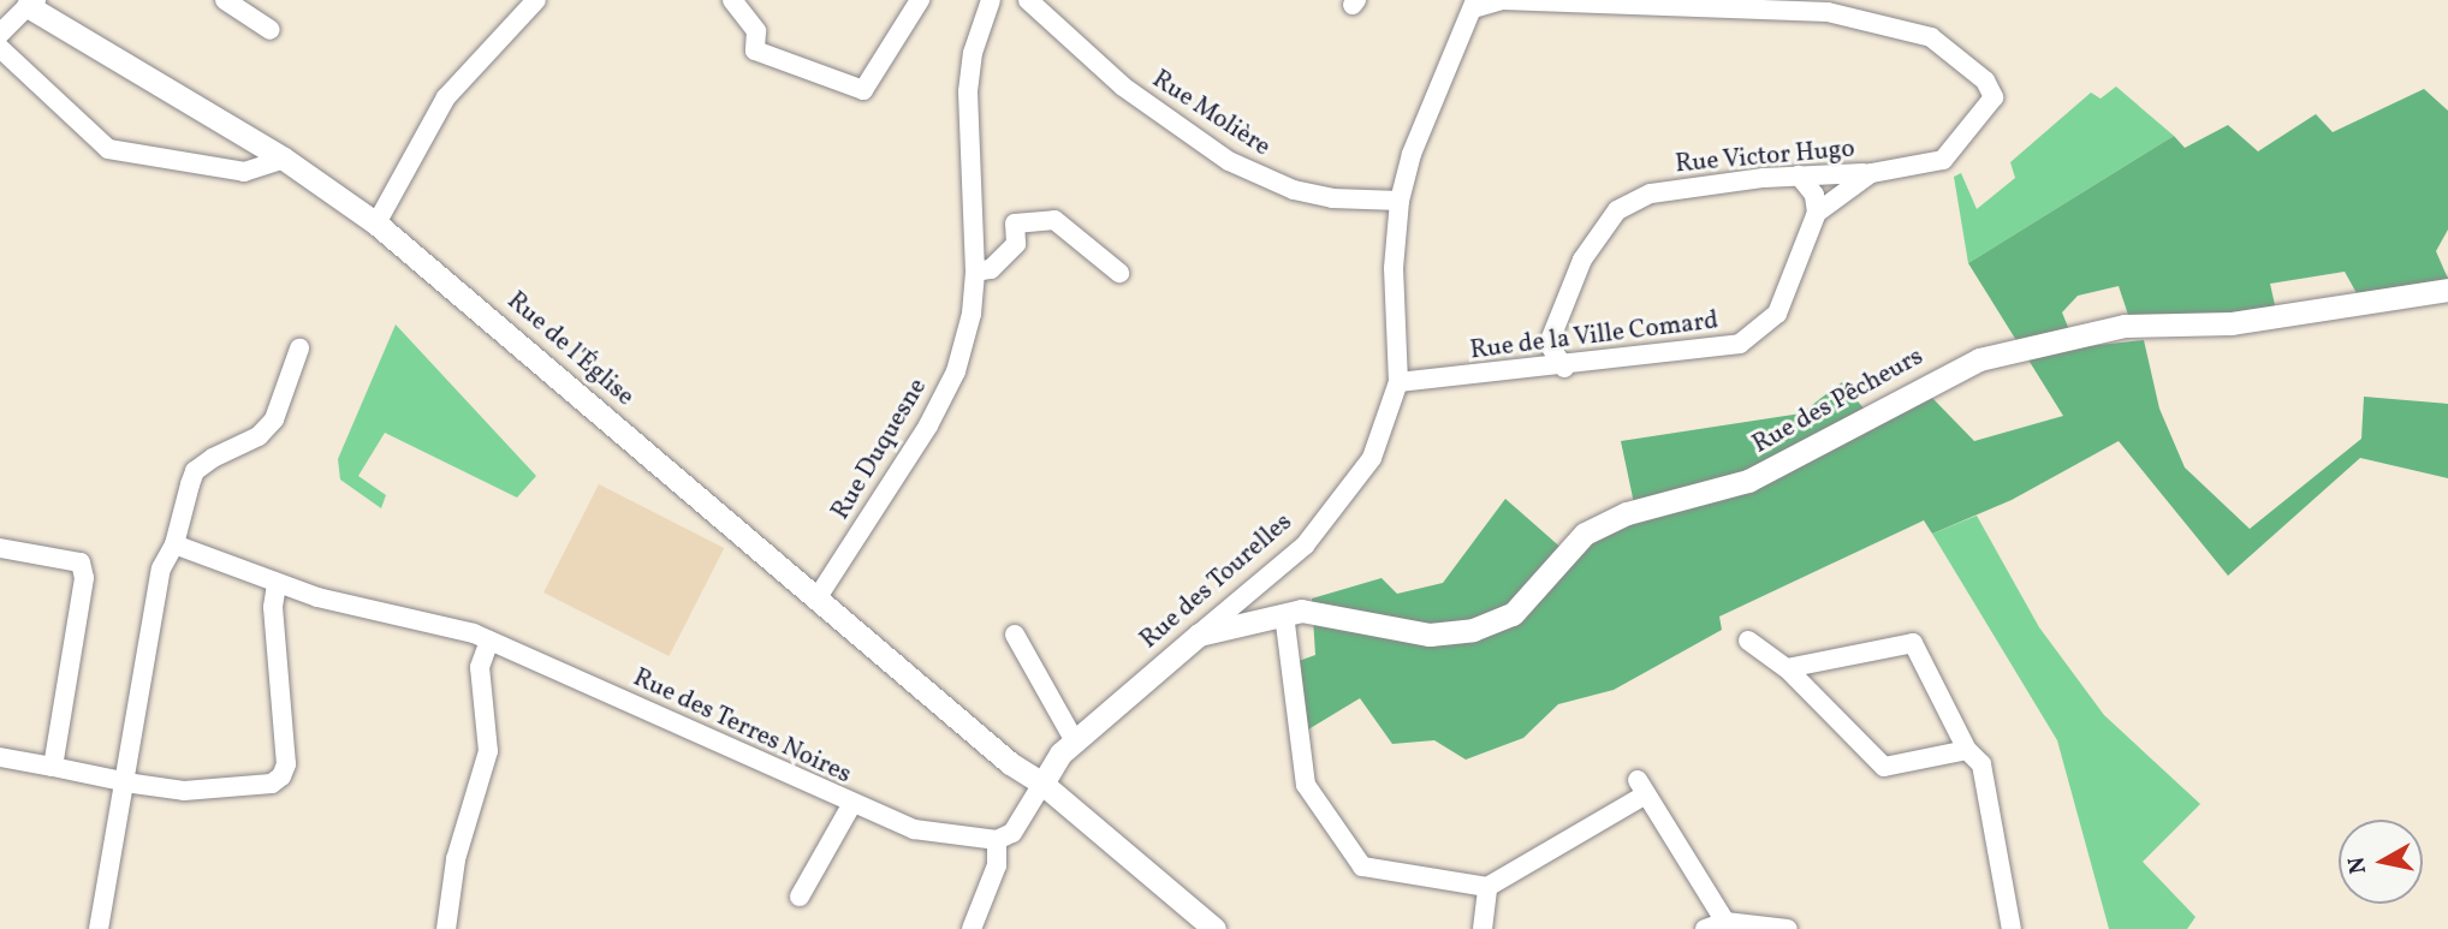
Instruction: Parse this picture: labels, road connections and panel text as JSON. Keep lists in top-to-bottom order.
{
  "streets": {
    "street": [
      "Rue Molière",
      "Rue Victor Hugo",
      "Rue de la Ville Comard",
      "Rue de l'Église",
      "Rue des Pêcheurs",
      "Rue Duquesne",
      "Rue des Tourelles",
      "Rue des Terres Noires"
    ]
  },
  "crossings": [
    ["Rue Molière", "Rue des Tourelles"],
    ["Rue de la Ville Comard", "Rue des Tourelles"],
    ["Rue de l'Église", "Rue Duquesne"],
    ["Rue de l'Église", "Rue des Tourelles"],
    ["Rue des Pêcheurs", "Rue des Tourelles"]
  ],
  "north": "left"
}
